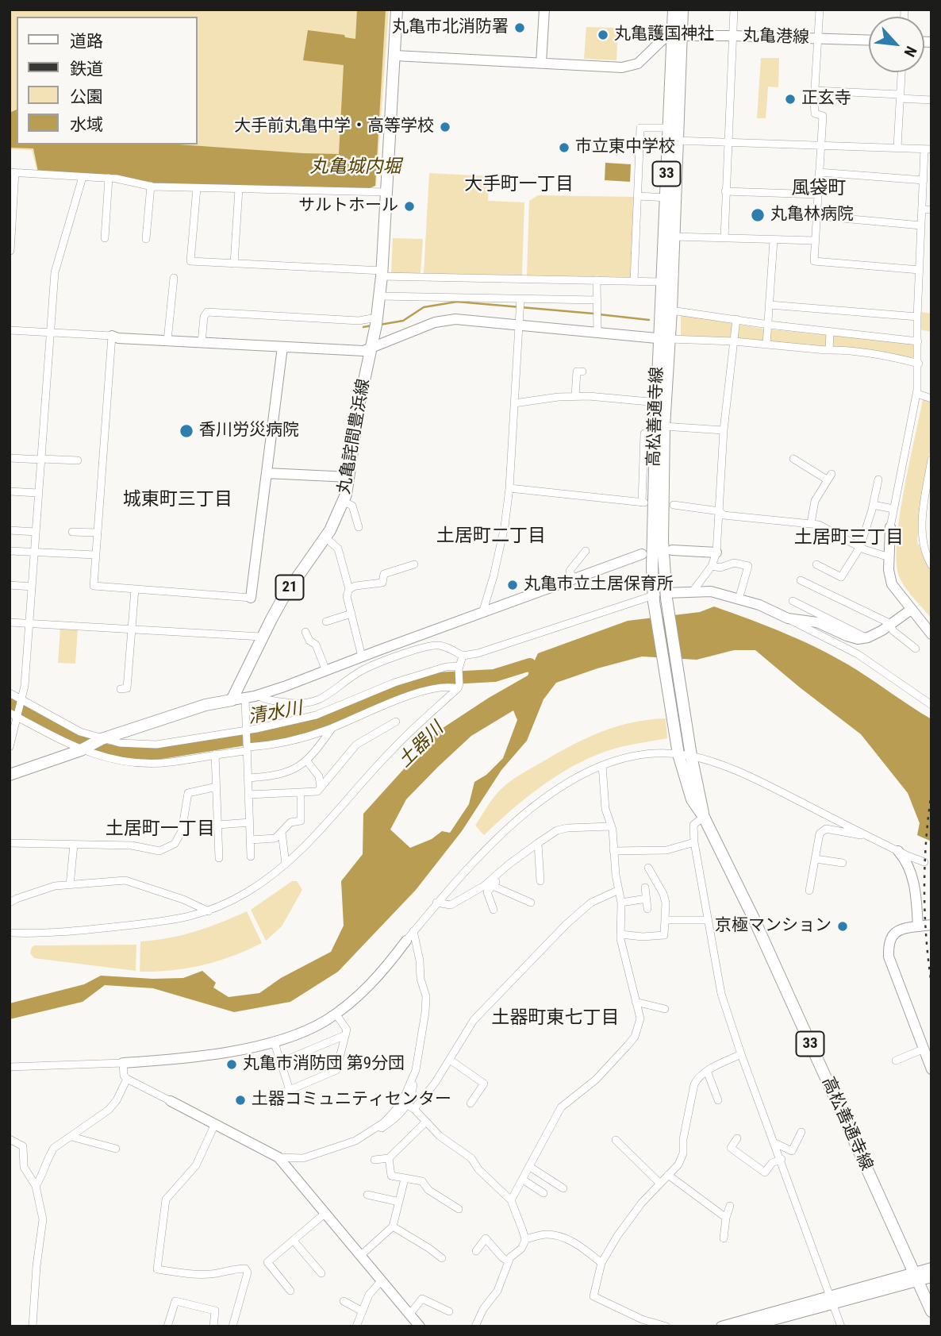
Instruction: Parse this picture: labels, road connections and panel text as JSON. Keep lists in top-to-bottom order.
{
  "streets": {
    "main road": [
      "33",
      "高松善通寺線",
      "丸亀詫間豊浜線",
      "21"
    ],
    "street": ["丸亀港線"]
  },
  "crossings": [
    ["丸亀港線", "高松善通寺線"]
  ],
  "districts": [
    "大手町一丁目",
    "風袋町",
    "城東町三丁目",
    "土居町二丁目",
    "土居町三丁目",
    "土居町一丁目",
    "土器町東七丁目"
  ],
  "water": ["丸亀城内堀", "清水川", "土器川"],
  "places": [
    "丸亀市北消防署",
    "丸亀護国神社",
    "正玄寺",
    "大手前丸亀中学・高等学校",
    "市立東中学校",
    "サルトホール",
    "丸亀林病院",
    "香川労災病院",
    "丸亀市立土居保育所",
    "京極マンション",
    "丸亀市消防団 第9分団",
    "土器コミュニティセンター"
  ],
  "legend": [
    "道路",
    "鉄道",
    "公園",
    "水域"
  ],
  "north": "bottom right"
}
